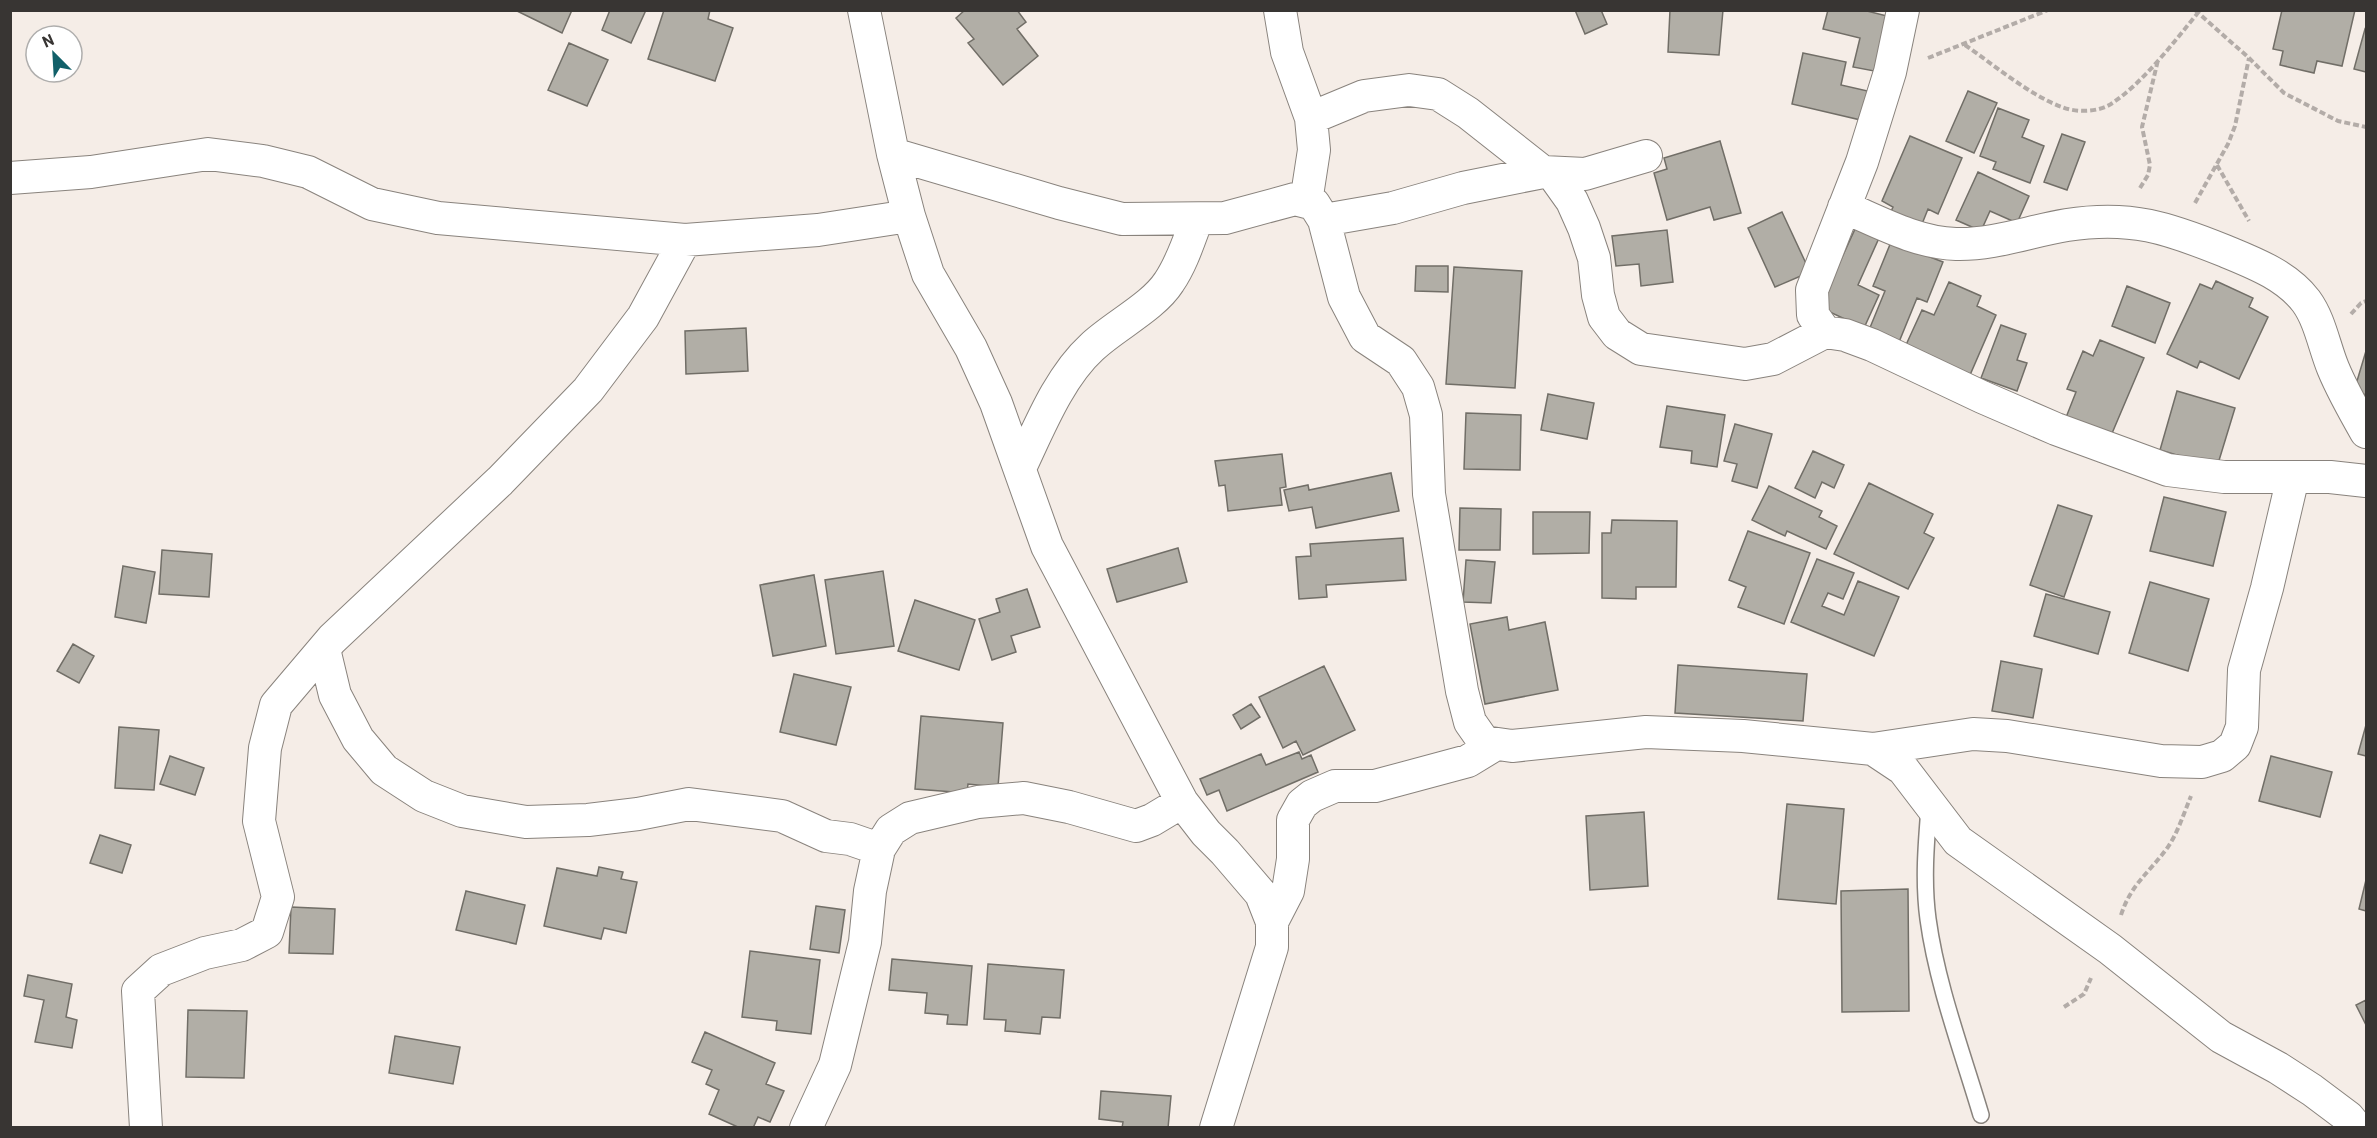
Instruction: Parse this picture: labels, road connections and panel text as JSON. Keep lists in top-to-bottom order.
{
  "north": "top left"
}
